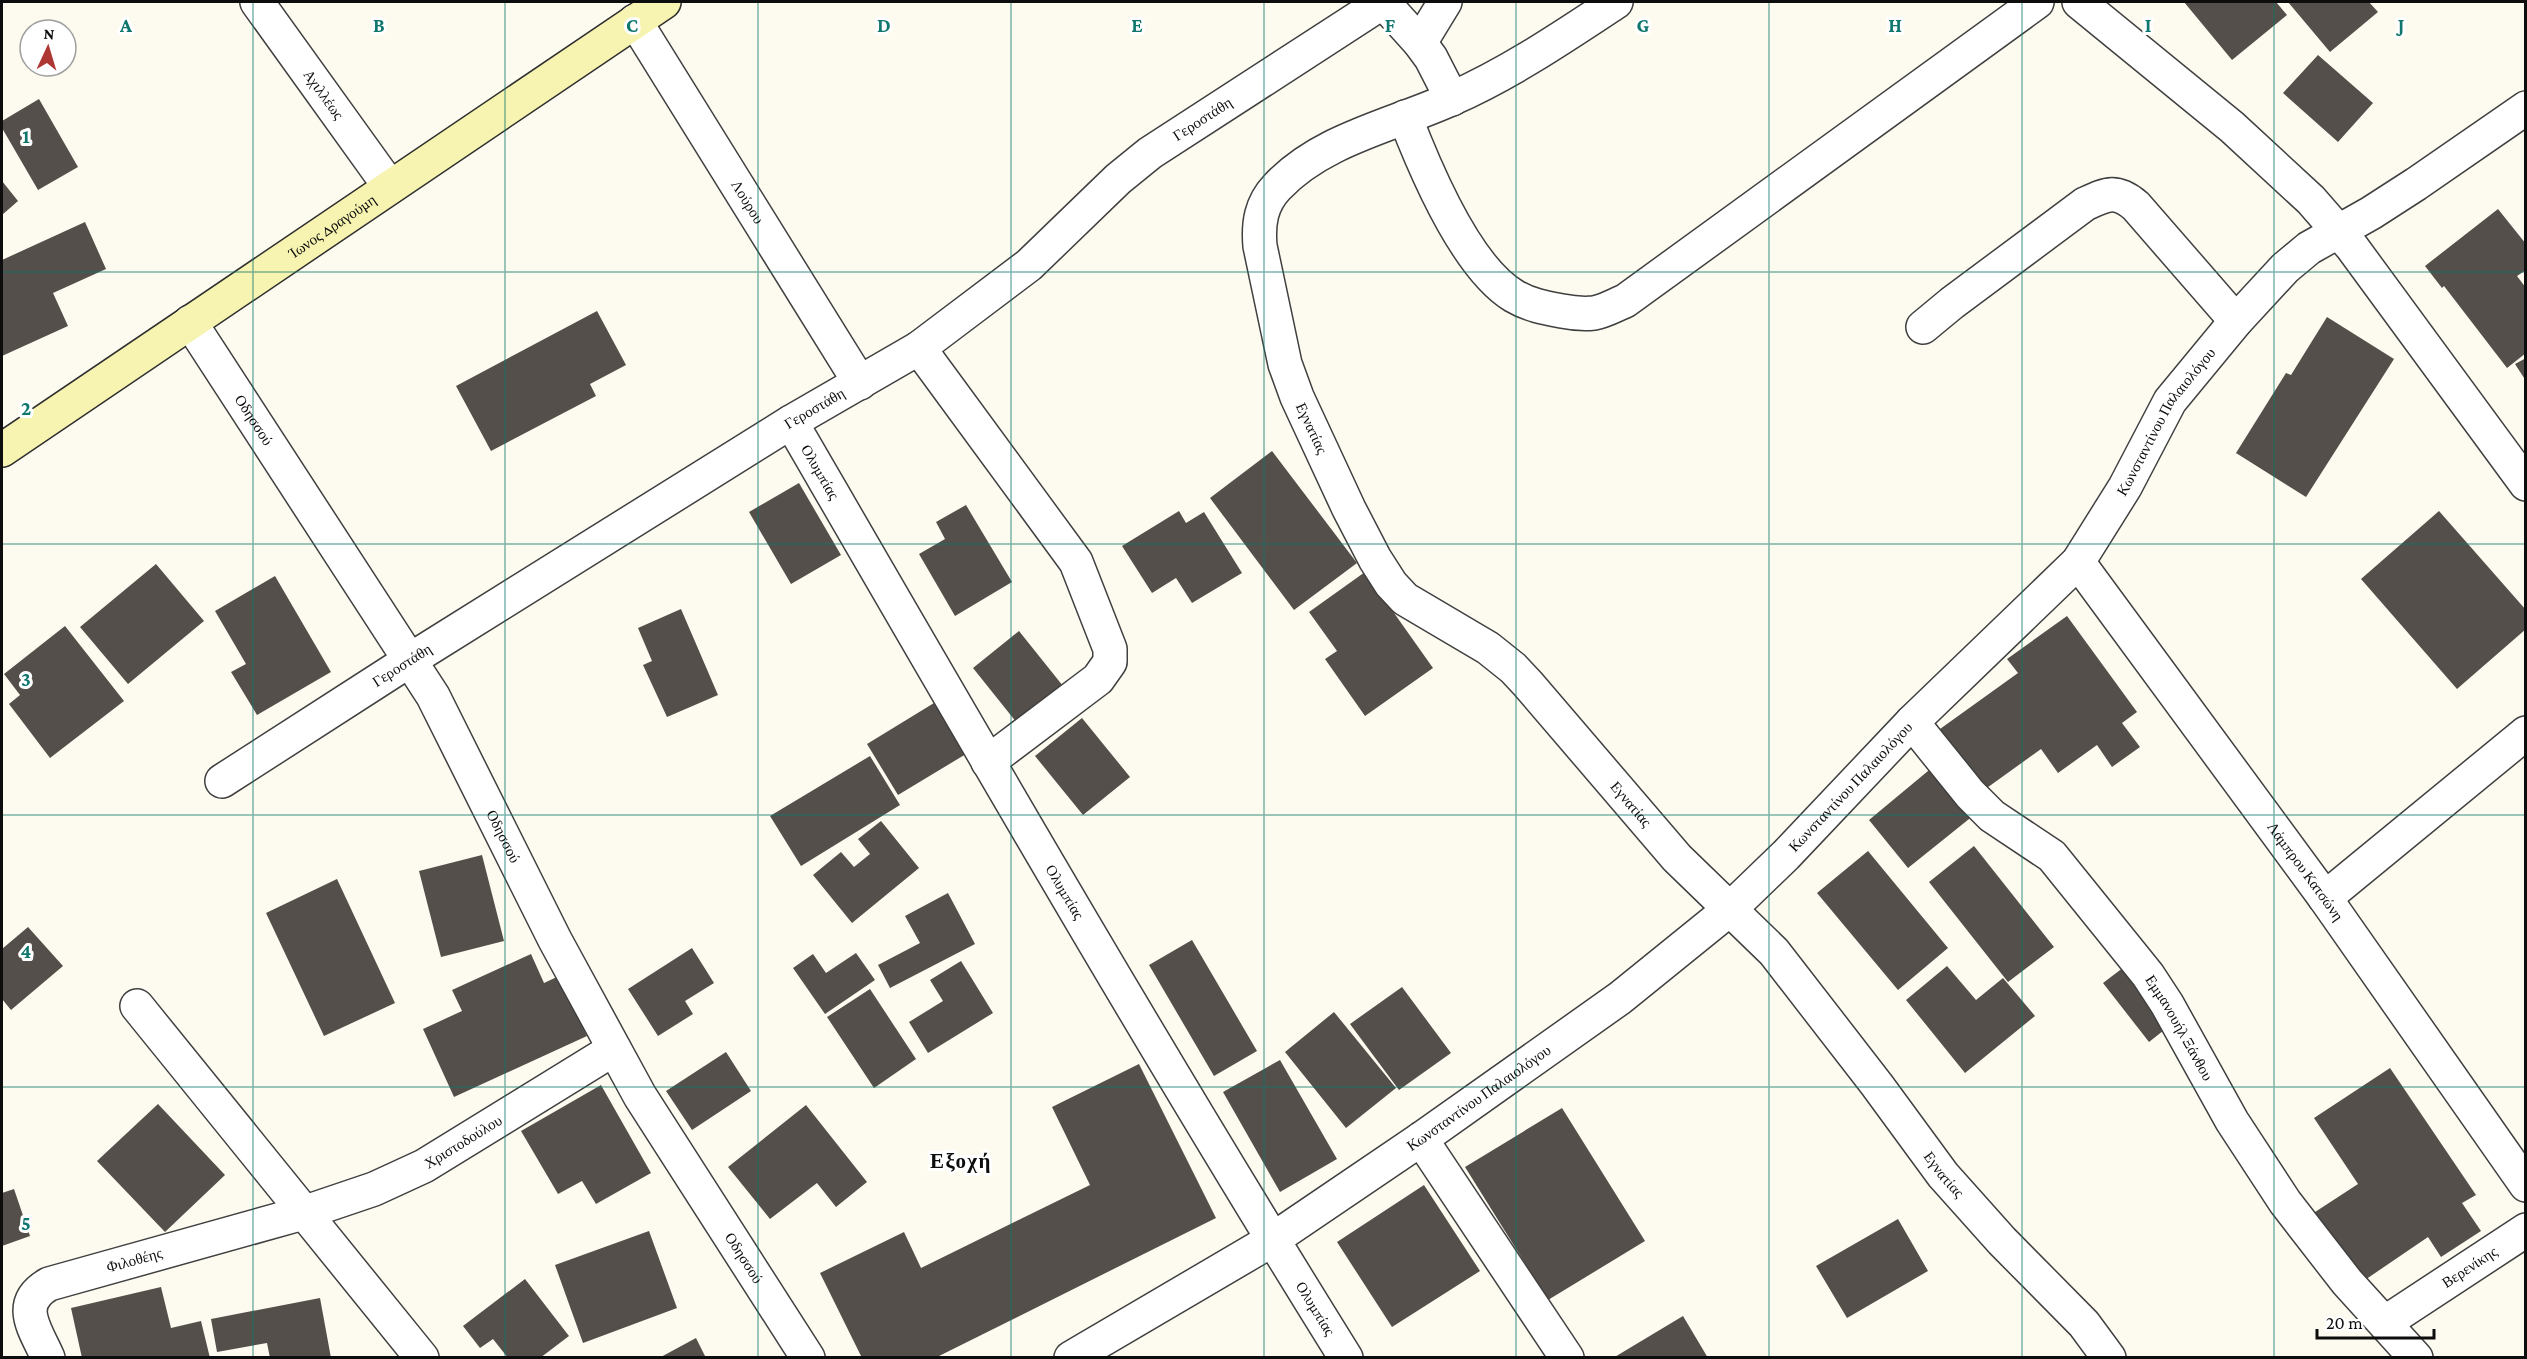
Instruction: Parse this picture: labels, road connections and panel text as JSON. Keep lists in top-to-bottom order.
{
  "streets": {
    "main road": ["Ίωνος Δραγούμη"],
    "street": [
      "Αχιλλέως",
      "Γεροστάθη",
      "Λούρου",
      "Οδησσού",
      "Κωνσταντίνου Παλαιολόγου",
      "Εγνατίας",
      "Ολυμπίας",
      "Λάμπρου Κατσώνη",
      "Εμμανουήλ Ξάνθου",
      "Χριστοδούλου",
      "Φιλοθέης",
      "Βερενίκης"
    ]
  },
  "crossings": [
    ["Αχιλλέως", "Ίωνος Δραγούμη"],
    ["Γεροστάθη", "Λούρου"],
    ["Γεροστάθη", "Οδησσού"],
    ["Γεροστάθη", "Ολυμπίας"],
    ["Λούρου", "Ίωνος Δραγούμη"],
    ["Ίωνος Δραγούμη", "Οδησσού"],
    ["Οδησσού", "Χριστοδούλου"],
    ["Κωνσταντίνου Παλαιολόγου", "Εγνατίας"],
    ["Κωνσταντίνου Παλαιολόγου", "Ολυμπίας"],
    ["Κωνσταντίνου Παλαιολόγου", "Λάμπρου Κατσώνη"],
    ["Κωνσταντίνου Παλαιολόγου", "Εμμανουήλ Ξάνθου"],
    ["Εμμανουήλ Ξάνθου", "Βερενίκης"],
    ["Χριστοδούλου", "Φιλοθέης"]
  ],
  "districts": ["Εξοχή"],
  "scale_bar": "20 m",
  "north": "top",
  "grid": {
    "columns": [
      "A",
      "B",
      "C",
      "D",
      "E",
      "F",
      "G",
      "H",
      "I",
      "J"
    ],
    "rows": [
      "1",
      "2",
      "3",
      "4",
      "5"
    ]
  }
}
